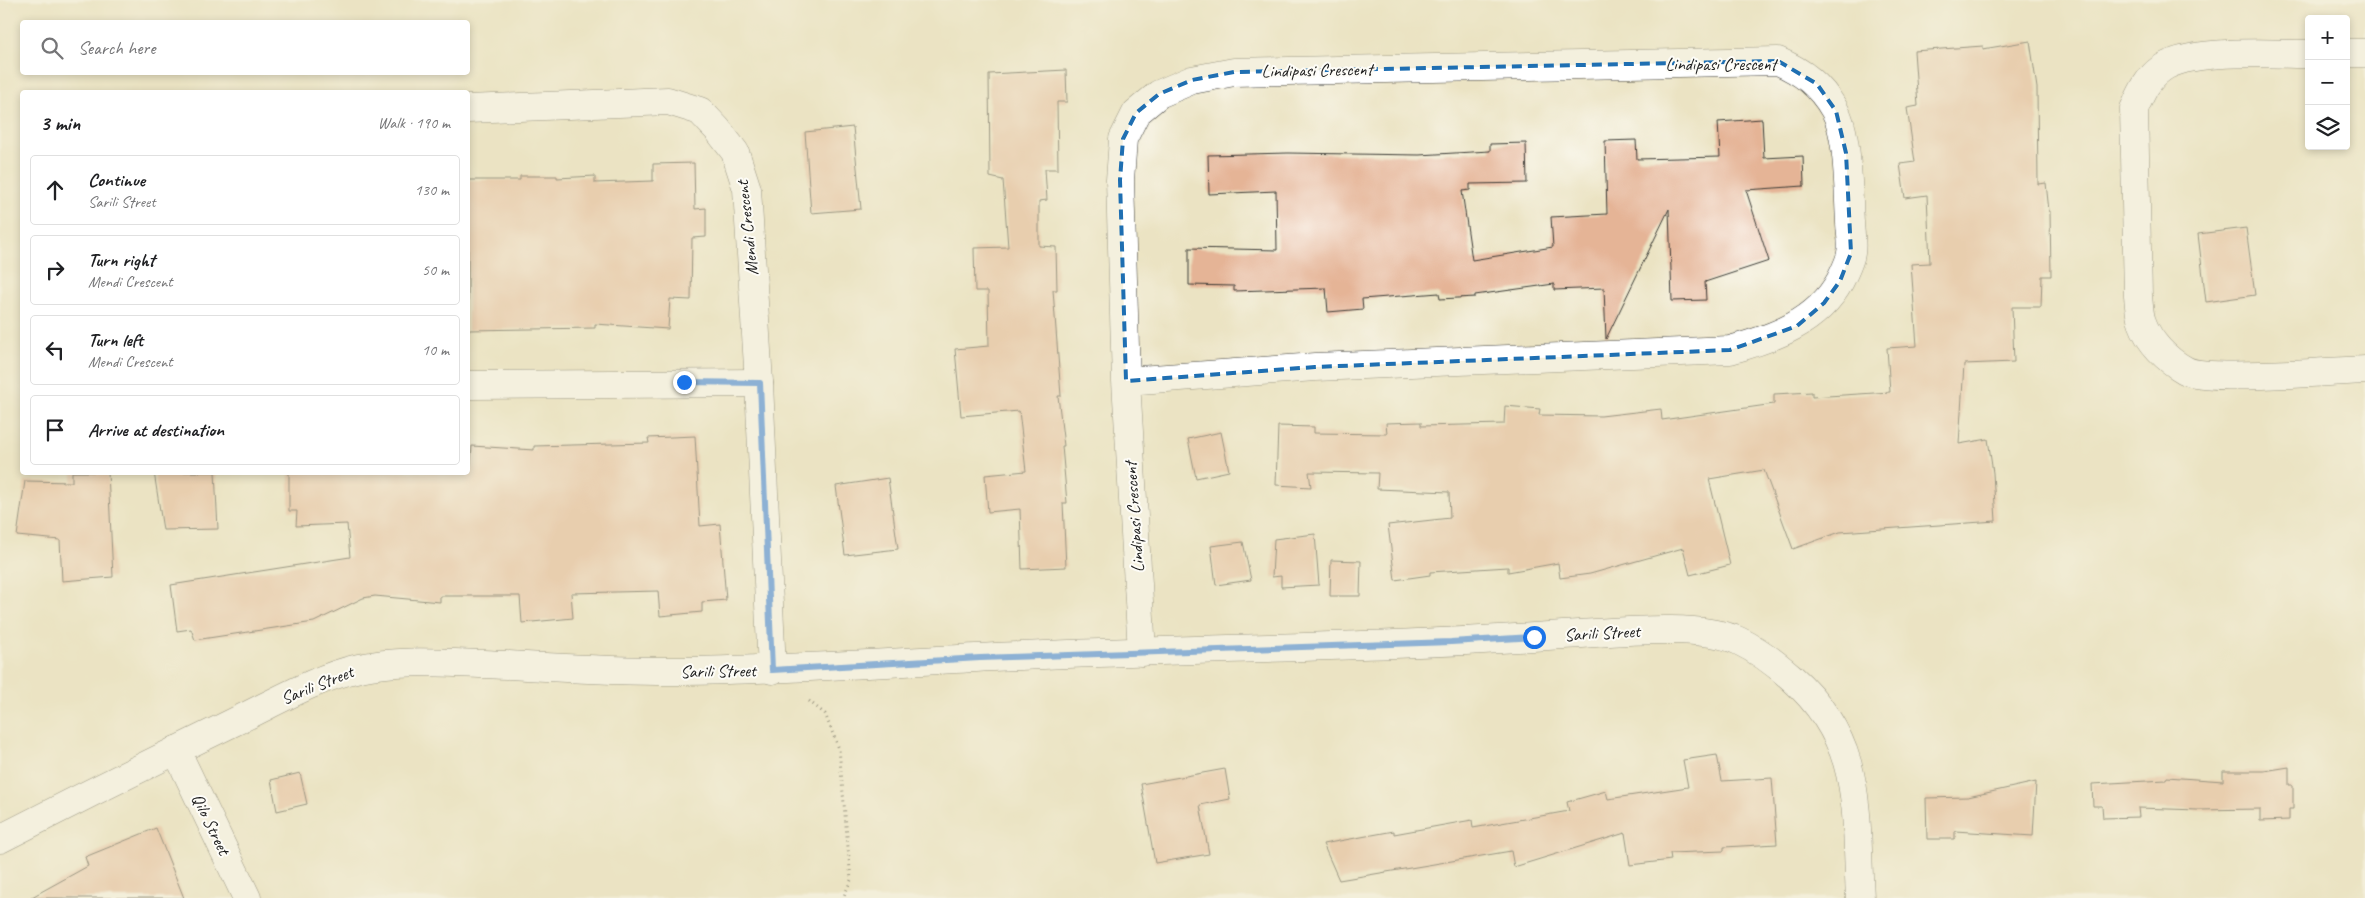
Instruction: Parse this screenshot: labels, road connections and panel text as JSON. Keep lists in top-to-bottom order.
{
  "streets": {
    "street": [
      "Lindipasi Crescent",
      "Mendi Crescent",
      "Sarili Street",
      "Qilo Street"
    ]
  },
  "crossings": [
    ["Lindipasi Crescent", "Sarili Street"],
    ["Mendi Crescent", "Sarili Street"],
    ["Sarili Street", "Qilo Street"]
  ],
  "page": {
    "map_buttons": ["+", "−"],
    "search": "Search here",
    "heading": ["3 min", "Walk · 190 m"],
    "list": [
      ["Continue", "Sarili Street", "130 m"],
      ["Turn right", "Mendi Crescent", "50 m"],
      ["Turn left", "Mendi Crescent", "10 m"],
      "Arrive at destination"
    ]
  }
}
